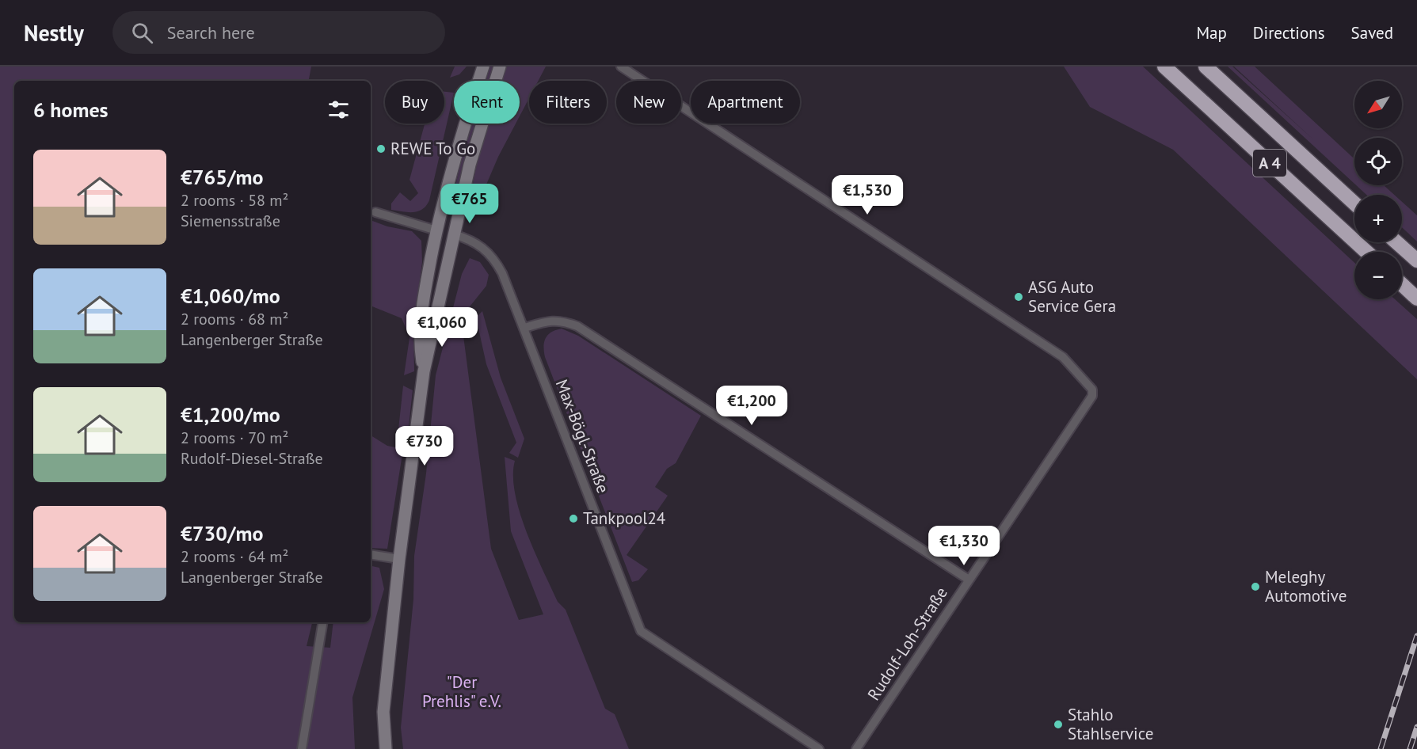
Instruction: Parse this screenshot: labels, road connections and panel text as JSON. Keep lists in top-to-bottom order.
{
  "streets": {
    "highway": ["A 4"],
    "street": ["Max-Bögl-Straße", "Rudolf-Loh-Straße"]
  },
  "parks": ["\"Der Prehlis\" e.V."],
  "places": [
    "REWE To Go",
    "ASG Auto Service Gera",
    "Tankpool24",
    "Meleghy Automotive",
    "Stahlo Stahlservice"
  ],
  "north": "bottom left",
  "page": {
    "header": "Nestly",
    "search": "Search here",
    "nav": ["Map", "Directions", "Saved"],
    "map_buttons": ["+", "−"],
    "chip": [
      "Buy",
      "Rent",
      "Filters",
      "New",
      "Apartment"
    ],
    "heading": "6 homes",
    "list": [
      {
        "name": "€765/mo",
        "note": "2 rooms · 58 m² · Siemensstraße"
      },
      {
        "name": "€1,060/mo",
        "note": "2 rooms · 68 m² · Langenberger Straße"
      },
      {
        "name": "€1,200/mo",
        "note": "2 rooms · 70 m² · Rudolf-Diesel-Straße"
      },
      {
        "name": "€730/mo",
        "note": "2 rooms · 64 m² · Langenberger Straße"
      }
    ],
    "price": [
      "€1,530",
      "€765",
      "€1,060",
      "€1,200",
      "€730",
      "€1,330"
    ]
  }
}
